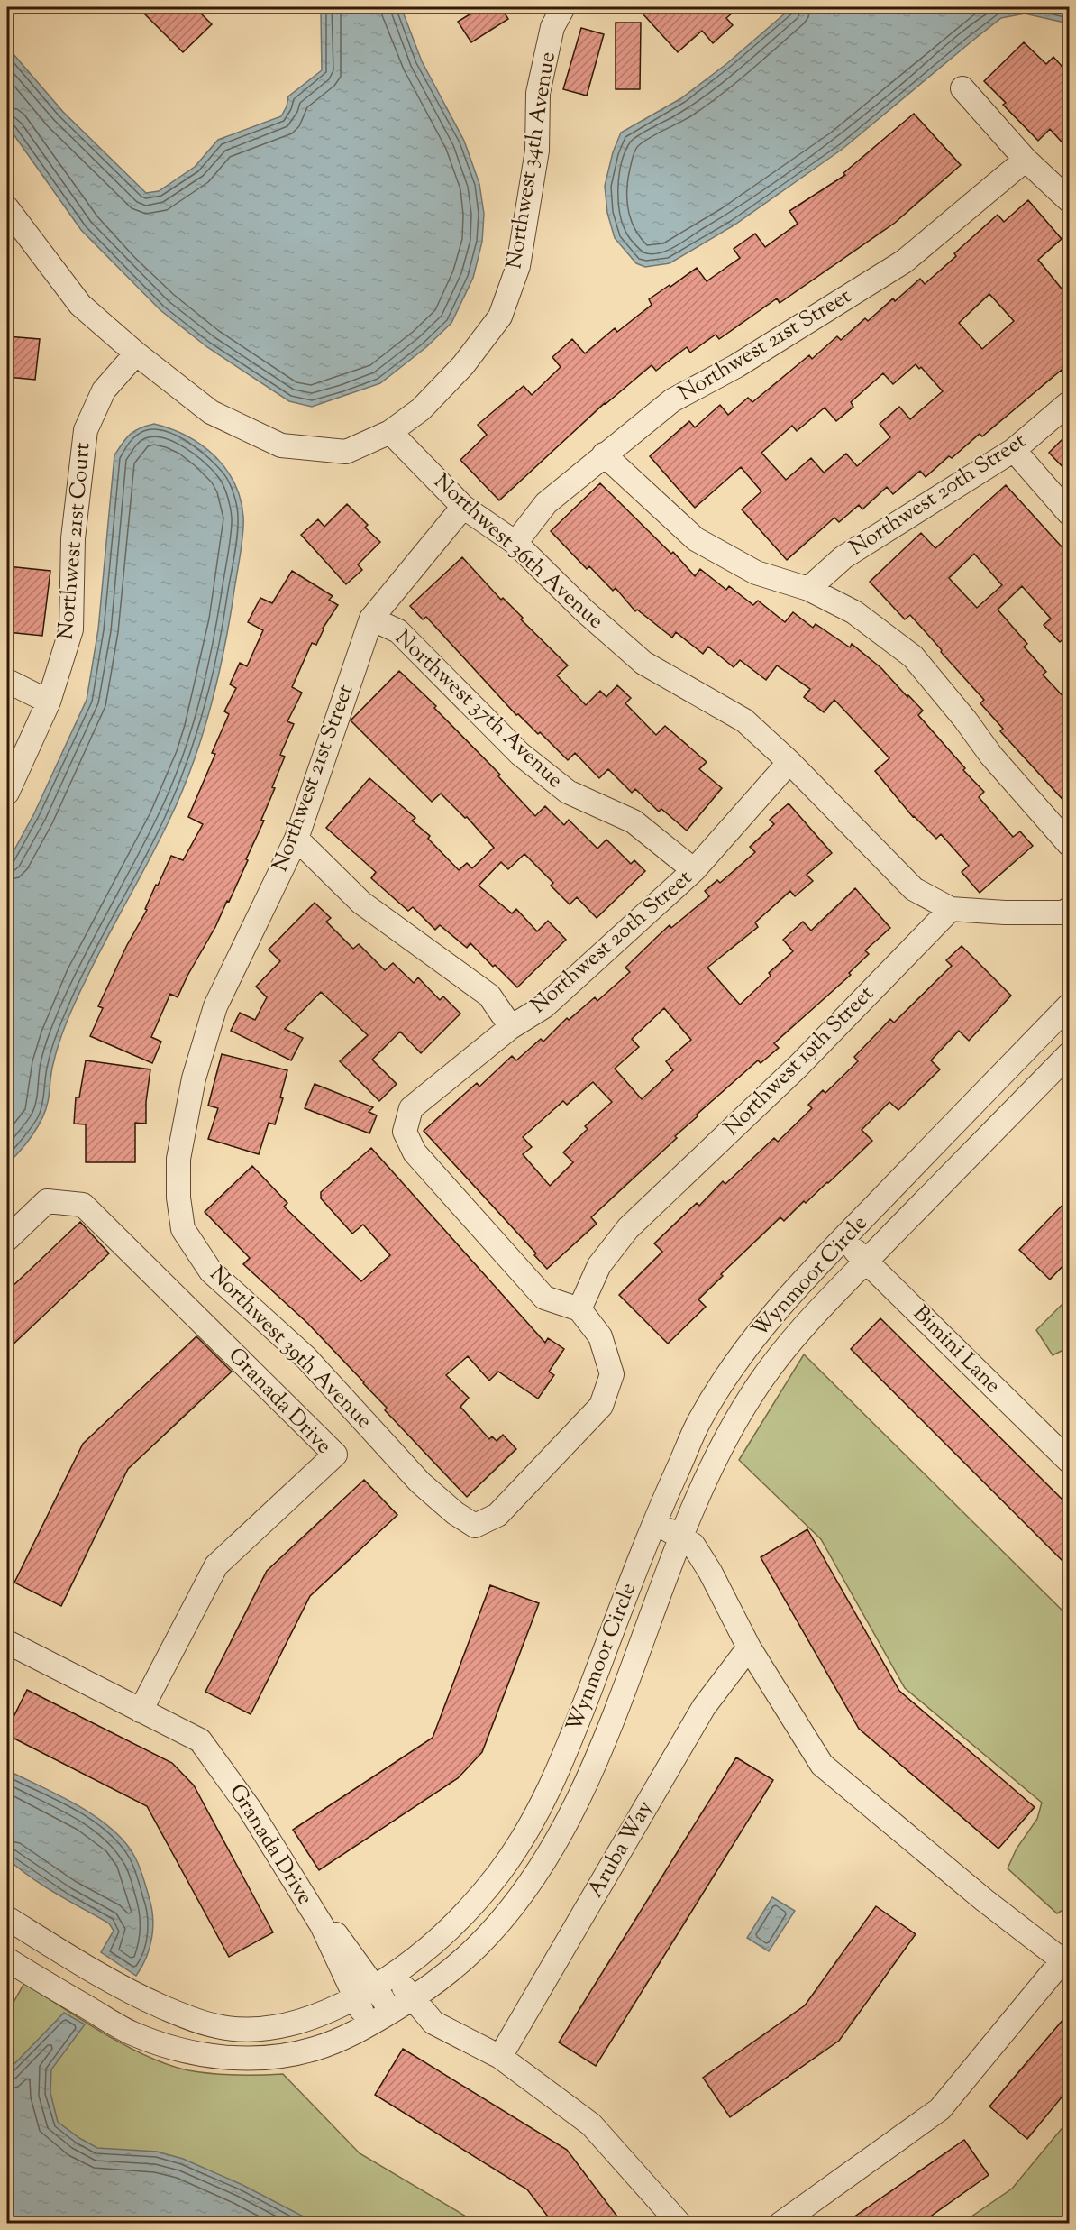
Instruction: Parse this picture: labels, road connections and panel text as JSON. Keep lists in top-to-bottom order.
{
  "streets": {
    "street": [
      "Northwest 34th Avenue",
      "Northwest 21st Street",
      "Northwest 20th Street",
      "Northwest 21st Court",
      "Northwest 36th Avenue",
      "Northwest 37th Avenue",
      "Northwest 19th Street",
      "Wynmoor Circle",
      "Northwest 39th Avenue",
      "Bimini Lane",
      "Granada Drive",
      "Aruba Way"
    ]
  },
  "crossings": [
    ["Northwest 34th Avenue", "Northwest 36th Avenue"],
    ["Northwest 21st Street", "Northwest 36th Avenue"],
    ["Northwest 21st Street", "Northwest 37th Avenue"],
    ["Northwest 21st Street", "Northwest 39th Avenue"],
    ["Northwest 20th Street", "Northwest 36th Avenue"],
    ["Northwest 20th Street", "Northwest 37th Avenue"],
    ["Northwest 20th Street", "Northwest 19th Street"],
    ["Northwest 20th Street", "Northwest 39th Avenue"],
    ["Northwest 36th Avenue", "Northwest 19th Street"],
    ["Northwest 19th Street", "Northwest 39th Avenue"],
    ["Wynmoor Circle", "Bimini Lane"],
    ["Wynmoor Circle", "Granada Drive"]
  ]
}
